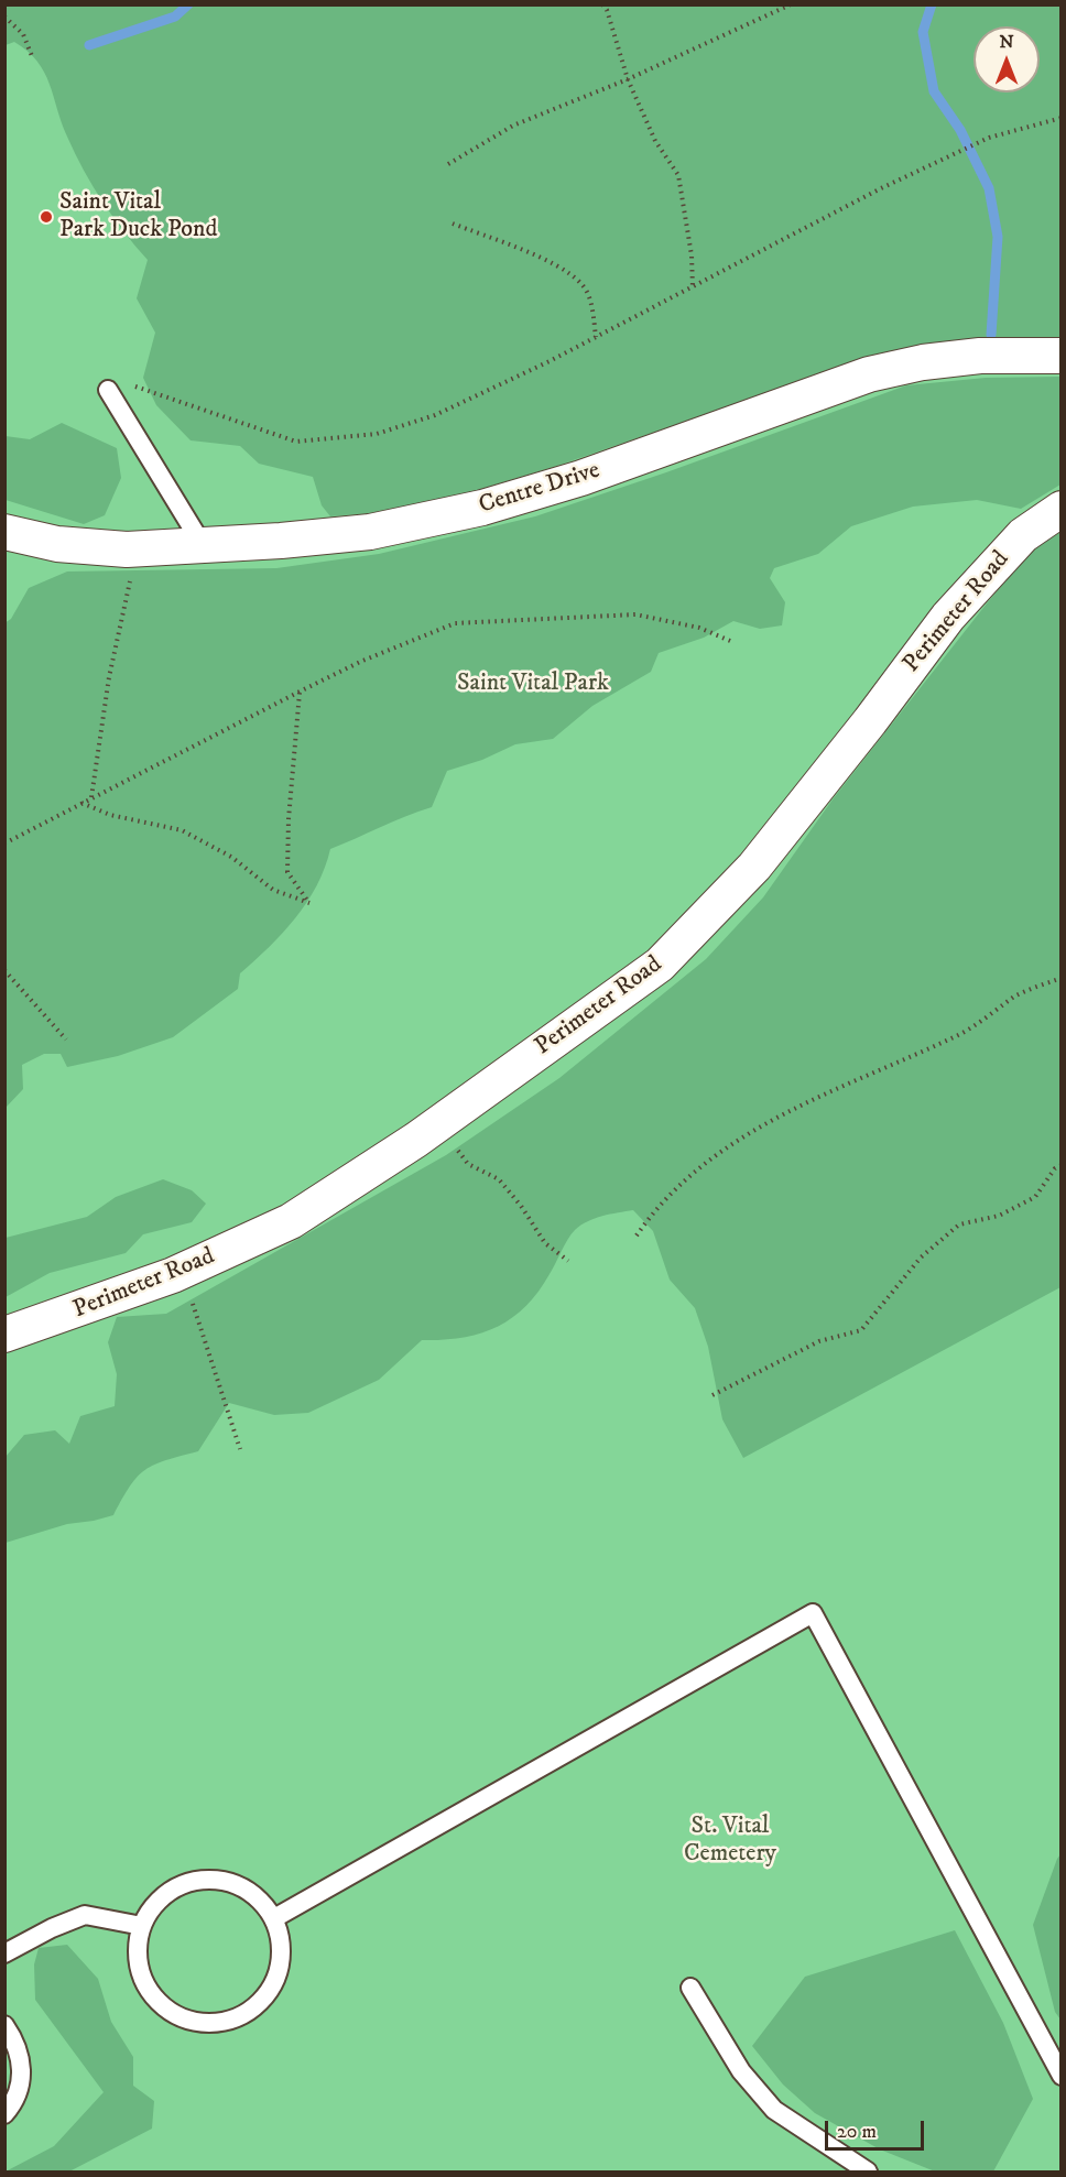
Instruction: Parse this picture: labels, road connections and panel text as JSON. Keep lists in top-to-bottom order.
{
  "streets": {
    "street": ["Centre Drive", "Perimeter Road"]
  },
  "parks": ["Saint Vital Park", "St. Vital Cemetery"],
  "places": ["Saint Vital Park Duck Pond"],
  "scale_bar": "20 m",
  "north": "top"
}
